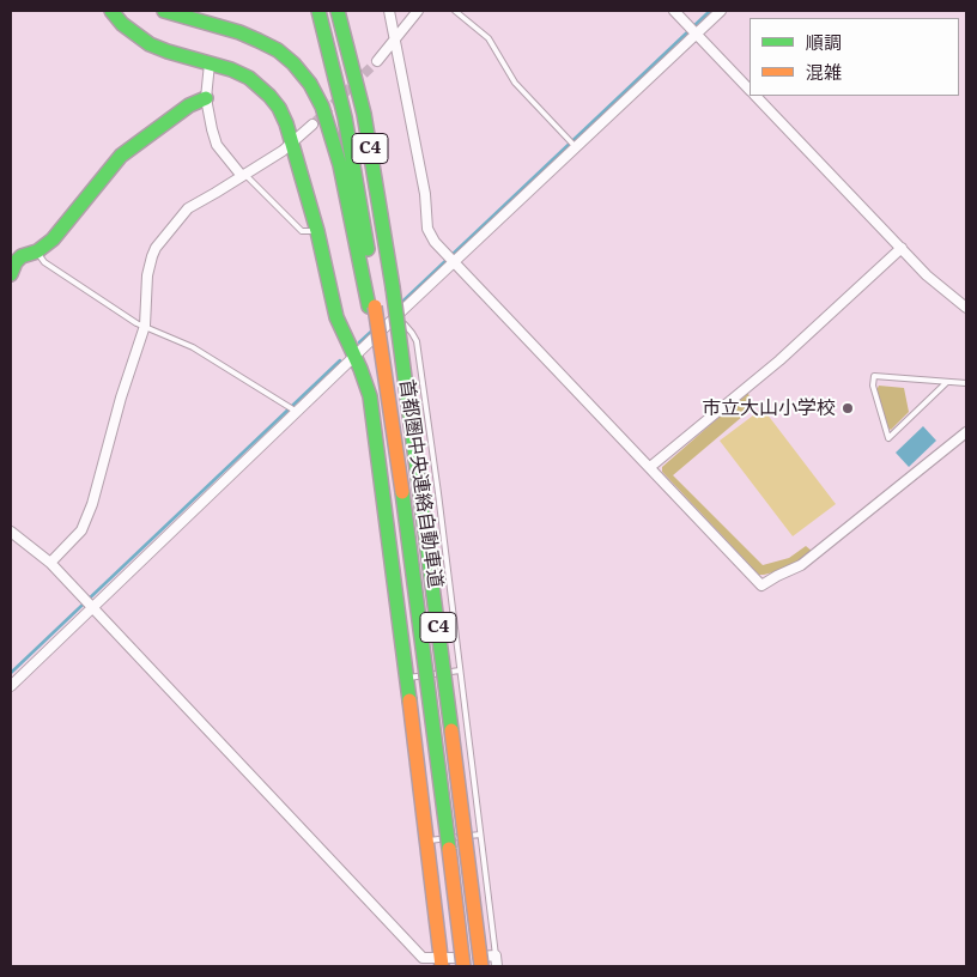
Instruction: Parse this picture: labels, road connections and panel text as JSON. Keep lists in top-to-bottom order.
{
  "streets": {
    "main road": ["C4", "首都圏中央連絡自動車道"]
  },
  "places": ["市立大山小学校"],
  "legend": ["順調", "混雑"]
}
